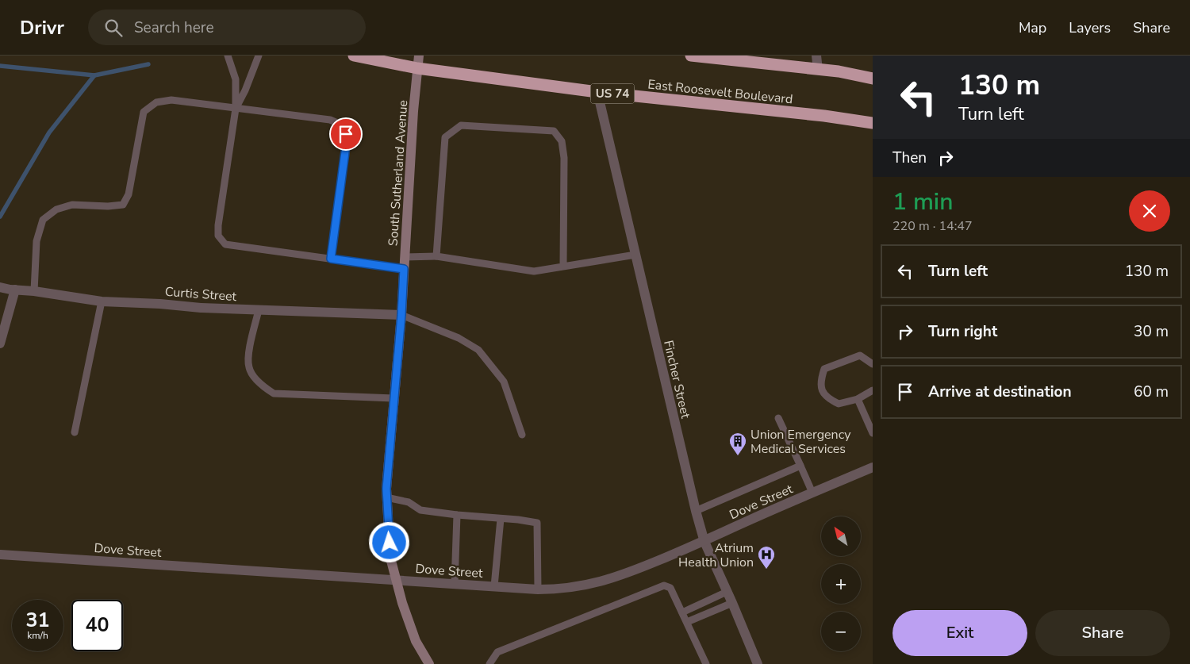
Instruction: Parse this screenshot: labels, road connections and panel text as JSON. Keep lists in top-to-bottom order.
{
  "streets": {
    "highway": ["East Roosevelt Boulevard", "US 74"],
    "street": [
      "South Sutherland Avenue",
      "Curtis Street",
      "Fincher Street",
      "Dove Street"
    ]
  },
  "crossings": [
    ["East Roosevelt Boulevard", "South Sutherland Avenue"],
    ["East Roosevelt Boulevard", "Fincher Street"],
    ["South Sutherland Avenue", "Curtis Street"],
    ["South Sutherland Avenue", "Dove Street"],
    ["Fincher Street", "Dove Street"]
  ],
  "places": {
    "building": ["Union Emergency Medical Services"],
    "hospital": ["Atrium Health Union"]
  },
  "north": "top left",
  "page": {
    "header": "Drivr",
    "search": "Search here",
    "nav": ["Map", "Layers", "Share"],
    "turn": ["130 m", "Turn left"],
    "then": "Then",
    "heading": ["1 min", "220 m · 14:47"],
    "list": [
      {
        "name": "Turn left",
        "value": "130 m"
      },
      {
        "name": "Turn right",
        "value": "30 m"
      },
      {
        "name": "Arrive at destination",
        "value": "60 m"
      }
    ],
    "map_buttons": ["+", "−"],
    "speed": "31 km/h",
    "limit": "40",
    "buttons": ["Exit", "Share"]
  }
}
